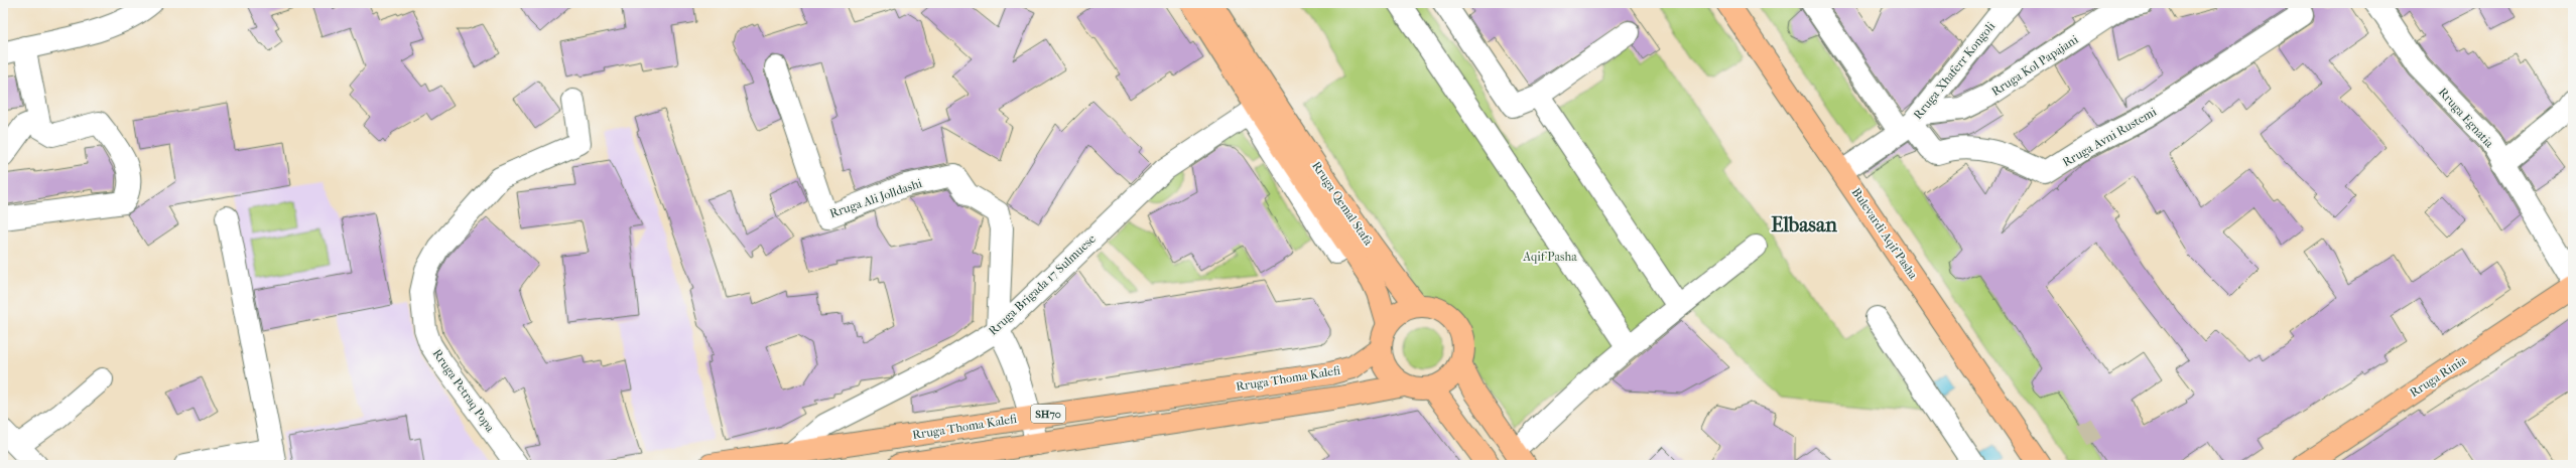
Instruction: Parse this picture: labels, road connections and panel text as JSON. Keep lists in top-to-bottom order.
{
  "streets": {
    "main road": [
      "Rruga Qemal Stafa",
      "Bulevardi Aqif Pasha",
      "Rruga Rinia",
      "Rruga Thoma Kalefi",
      "SH70"
    ],
    "street": [
      "Rruga Kol Papajani",
      "Rruga Xhaferr Kongoli",
      "Rruga Egnatia",
      "Rruga Avni Rustemi",
      "Rruga Ali Jolldashi",
      "Rruga Brigada 17 Sulmuese",
      "Rruga Petraq Popa"
    ]
  },
  "crossings": [
    ["Rruga Kol Papajani", "Rruga Xhaferr Kongoli"],
    ["Rruga Kol Papajani", "Rruga Avni Rustemi"],
    ["Rruga Xhaferr Kongoli", "Rruga Avni Rustemi"],
    ["Rruga Xhaferr Kongoli", "Bulevardi Aqif Pasha"],
    ["Rruga Ali Jolldashi", "Rruga Brigada 17 Sulmuese"],
    ["Rruga Qemal Stafa", "Rruga Brigada 17 Sulmuese"],
    ["Rruga Qemal Stafa", "Rruga Thoma Kalefi"],
    ["Rruga Brigada 17 Sulmuese", "Rruga Thoma Kalefi"]
  ],
  "districts": ["Elbasan"],
  "parks": ["Aqif Pasha"]
}
